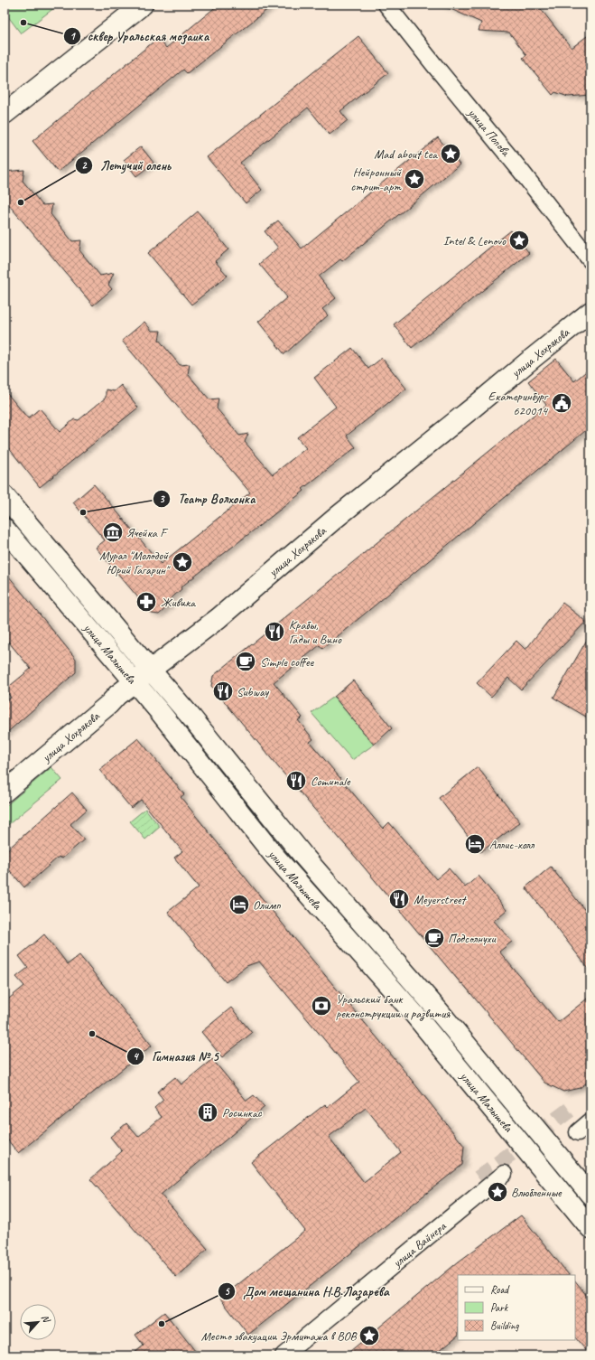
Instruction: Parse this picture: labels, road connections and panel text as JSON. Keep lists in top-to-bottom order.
{
  "streets": {
    "main road": ["улица Хохрякова", "улица Малышева"],
    "street": ["улица Попова", "улица Вайнера"]
  },
  "crossings": [
    ["улица Хохрякова", "улица Малышева"]
  ],
  "places": {
    "other": [
      "сквер Уральская мозаика",
      "Летучий олень",
      "Театр Волхонка",
      "Гимназия № 5",
      "Дом мещанина Н.В.Лазарева"
    ],
    "place": [
      "Mad about tea",
      "Нейронный стрит-арт",
      "Intel & Lenovo",
      "Мурал \"Молодой Юрий Гагарин\"",
      "Влюбленные",
      "Место эвакуации Эрмитажа в ВОВ"
    ],
    "public building": ["Екатеринбург 620014"],
    "museum": ["Ячейка F"],
    "pharmacy": ["Живика"],
    "restaurant": [
      "Крабы, Гады и Вино",
      "Subway",
      "Comunale",
      "Meyerstreet"
    ],
    "cafe": ["Simple coffee", "Подсолнухи"],
    "hotel": ["Аллис-холл", "Олимп"],
    "bank": ["Уральский банк реконструкции и развития"],
    "building": ["Росинкас"]
  },
  "legend": ["Road", "Park", "Building"],
  "north": "top right"
}
